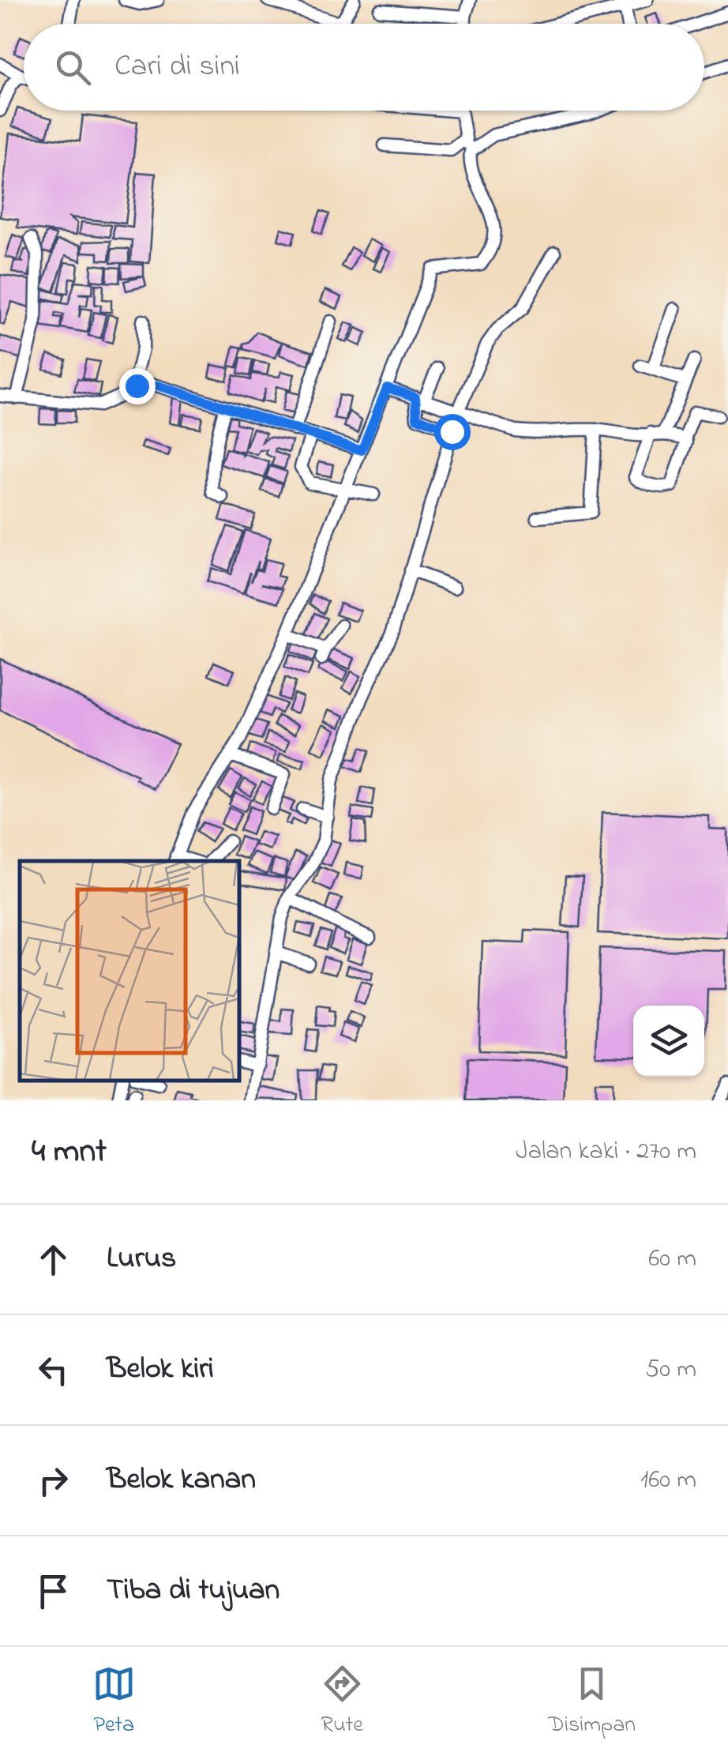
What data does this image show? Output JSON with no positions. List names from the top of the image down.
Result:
{
  "page": {
    "search": "Cari di sini",
    "heading": ["4 mnt", "Jalan kaki · 270 m"],
    "list": [
      ["Lurus", "60 m"],
      ["Belok kiri", "50 m"],
      ["Belok kanan", "160 m"],
      "Tiba di tujuan"
    ],
    "nav": ["Peta", "Rute", "Disimpan"]
  }
}
